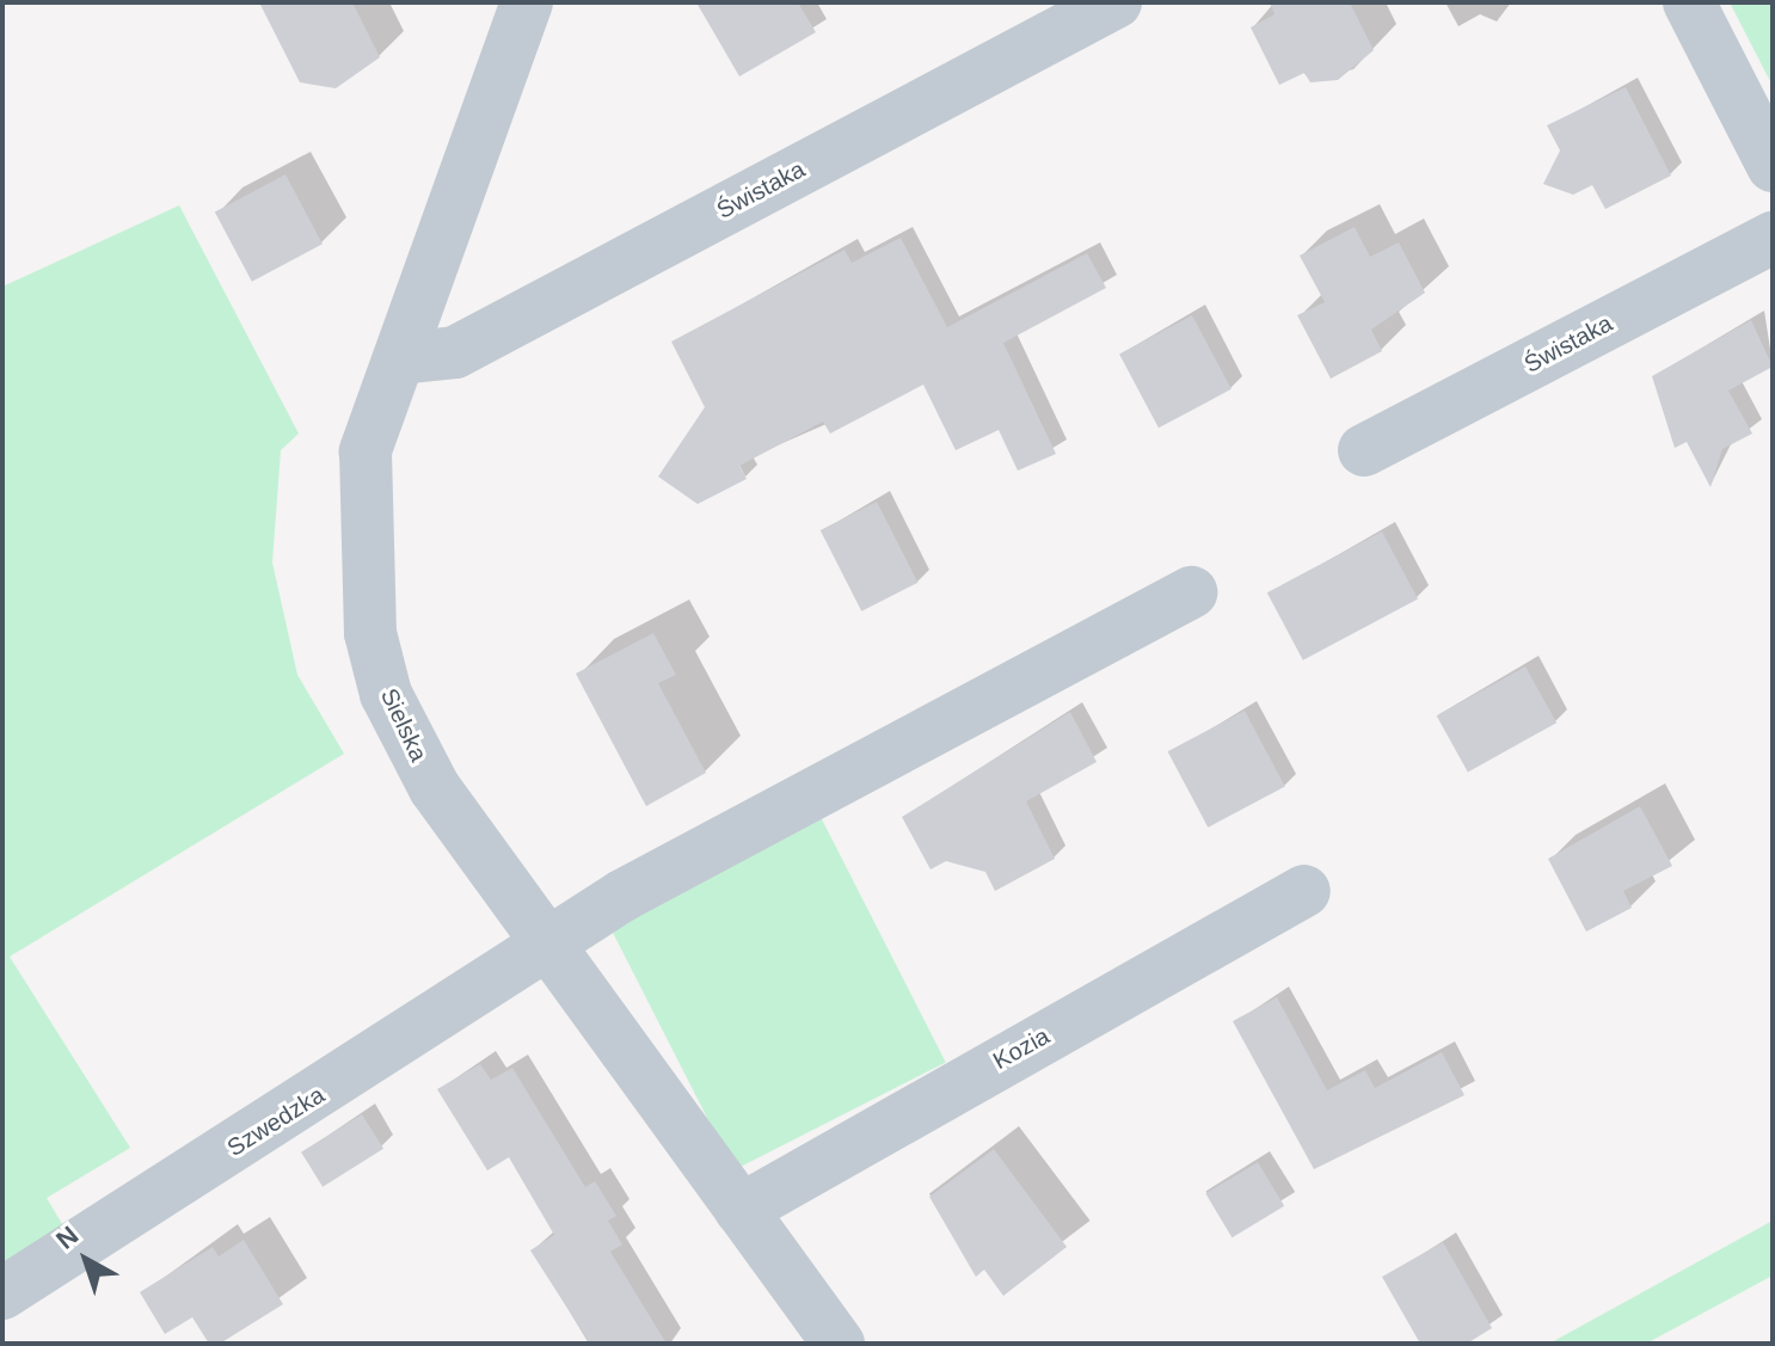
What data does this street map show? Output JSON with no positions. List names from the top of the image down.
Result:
{
  "streets": {
    "street": [
      "Świstaka",
      "Sielska",
      "Kozia",
      "Szwedzka"
    ]
  },
  "crossings": [
    ["Świstaka", "Sielska"],
    ["Sielska", "Kozia"],
    ["Sielska", "Szwedzka"]
  ],
  "north": "top left"
}
